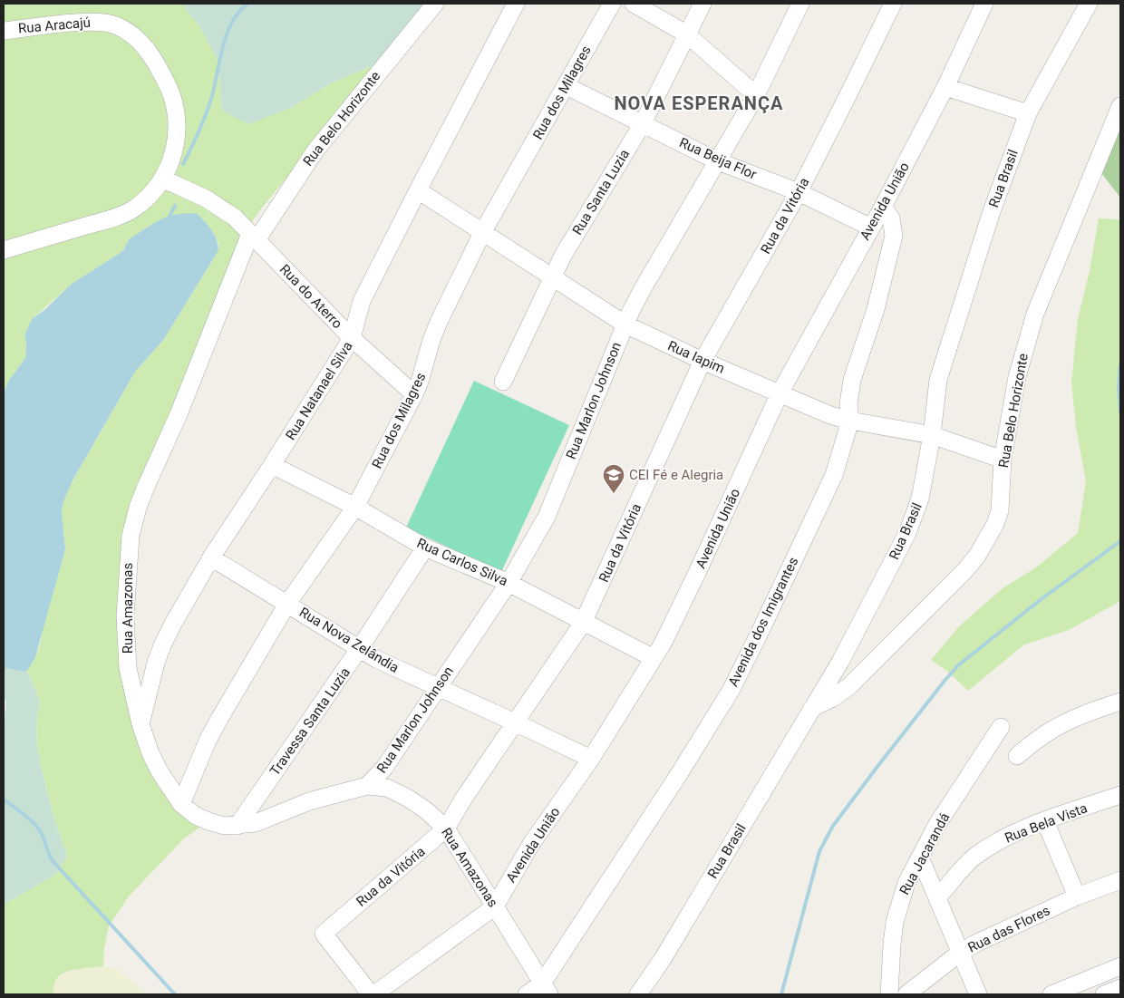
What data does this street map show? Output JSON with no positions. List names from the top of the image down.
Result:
{
  "streets": {
    "street": [
      "Rua Aracajú",
      "Rua dos Milagres",
      "Rua Belo Horizonte",
      "Rua Beija Flor",
      "Rua Brasil",
      "Rua Santa Luzia",
      "Avenida União",
      "Rua da Vitória",
      "Rua do Aterro",
      "Rua Iapim",
      "Rua Natanael Silva",
      "Rua Marlon Johnson",
      "Rua Carlos Silva",
      "Rua Amazonas",
      "Avenida dos Imigrantes",
      "Rua Nova Zelândia",
      "Travessa Santa Luzia",
      "Rua Bela Vista",
      "Rua Jacarandá",
      "Rua das Flores"
    ]
  },
  "crossings": [
    ["Rua dos Milagres", "Rua Beija Flor"],
    ["Rua dos Milagres", "Rua do Aterro"],
    ["Rua dos Milagres", "Rua Iapim"],
    ["Rua dos Milagres", "Rua Carlos Silva"],
    ["Rua dos Milagres", "Rua Amazonas"],
    ["Rua dos Milagres", "Rua Nova Zelândia"],
    ["Rua Belo Horizonte", "Rua Brasil"],
    ["Rua Belo Horizonte", "Rua do Aterro"],
    ["Rua Belo Horizonte", "Rua Iapim"],
    ["Rua Belo Horizonte", "Rua Amazonas"],
    ["Rua Beija Flor", "Rua Santa Luzia"],
    ["Rua Beija Flor", "Avenida União"],
    ["Rua Beija Flor", "Rua da Vitória"],
    ["Rua Beija Flor", "Rua Marlon Johnson"],
    ["Rua Brasil", "Rua Iapim"],
    ["Rua Santa Luzia", "Rua Iapim"],
    ["Avenida União", "Rua Iapim"],
    ["Avenida União", "Rua Carlos Silva"],
    ["Avenida União", "Rua Amazonas"],
    ["Avenida União", "Avenida dos Imigrantes"],
    ["Avenida União", "Rua Nova Zelândia"],
    ["Rua da Vitória", "Rua Iapim"],
    ["Rua da Vitória", "Rua Carlos Silva"],
    ["Rua da Vitória", "Rua Amazonas"],
    ["Rua da Vitória", "Rua Nova Zelândia"],
    ["Rua do Aterro", "Rua Natanael Silva"],
    ["Rua do Aterro", "Rua Amazonas"],
    ["Rua Iapim", "Rua Natanael Silva"],
    ["Rua Iapim", "Rua Marlon Johnson"],
    ["Rua Iapim", "Avenida dos Imigrantes"],
    ["Rua Natanael Silva", "Rua Carlos Silva"],
    ["Rua Natanael Silva", "Rua Amazonas"],
    ["Rua Natanael Silva", "Rua Nova Zelândia"],
    ["Rua Marlon Johnson", "Rua Carlos Silva"],
    ["Rua Marlon Johnson", "Rua Amazonas"],
    ["Rua Marlon Johnson", "Rua Nova Zelândia"],
    ["Rua Carlos Silva", "Travessa Santa Luzia"],
    ["Rua Amazonas", "Avenida dos Imigrantes"],
    ["Rua Amazonas", "Travessa Santa Luzia"],
    ["Rua Nova Zelândia", "Travessa Santa Luzia"]
  ],
  "districts": ["NOVA ESPERANÇA"],
  "places": {
    "school or university": ["CEI Fé e Alegria"]
  }
}
